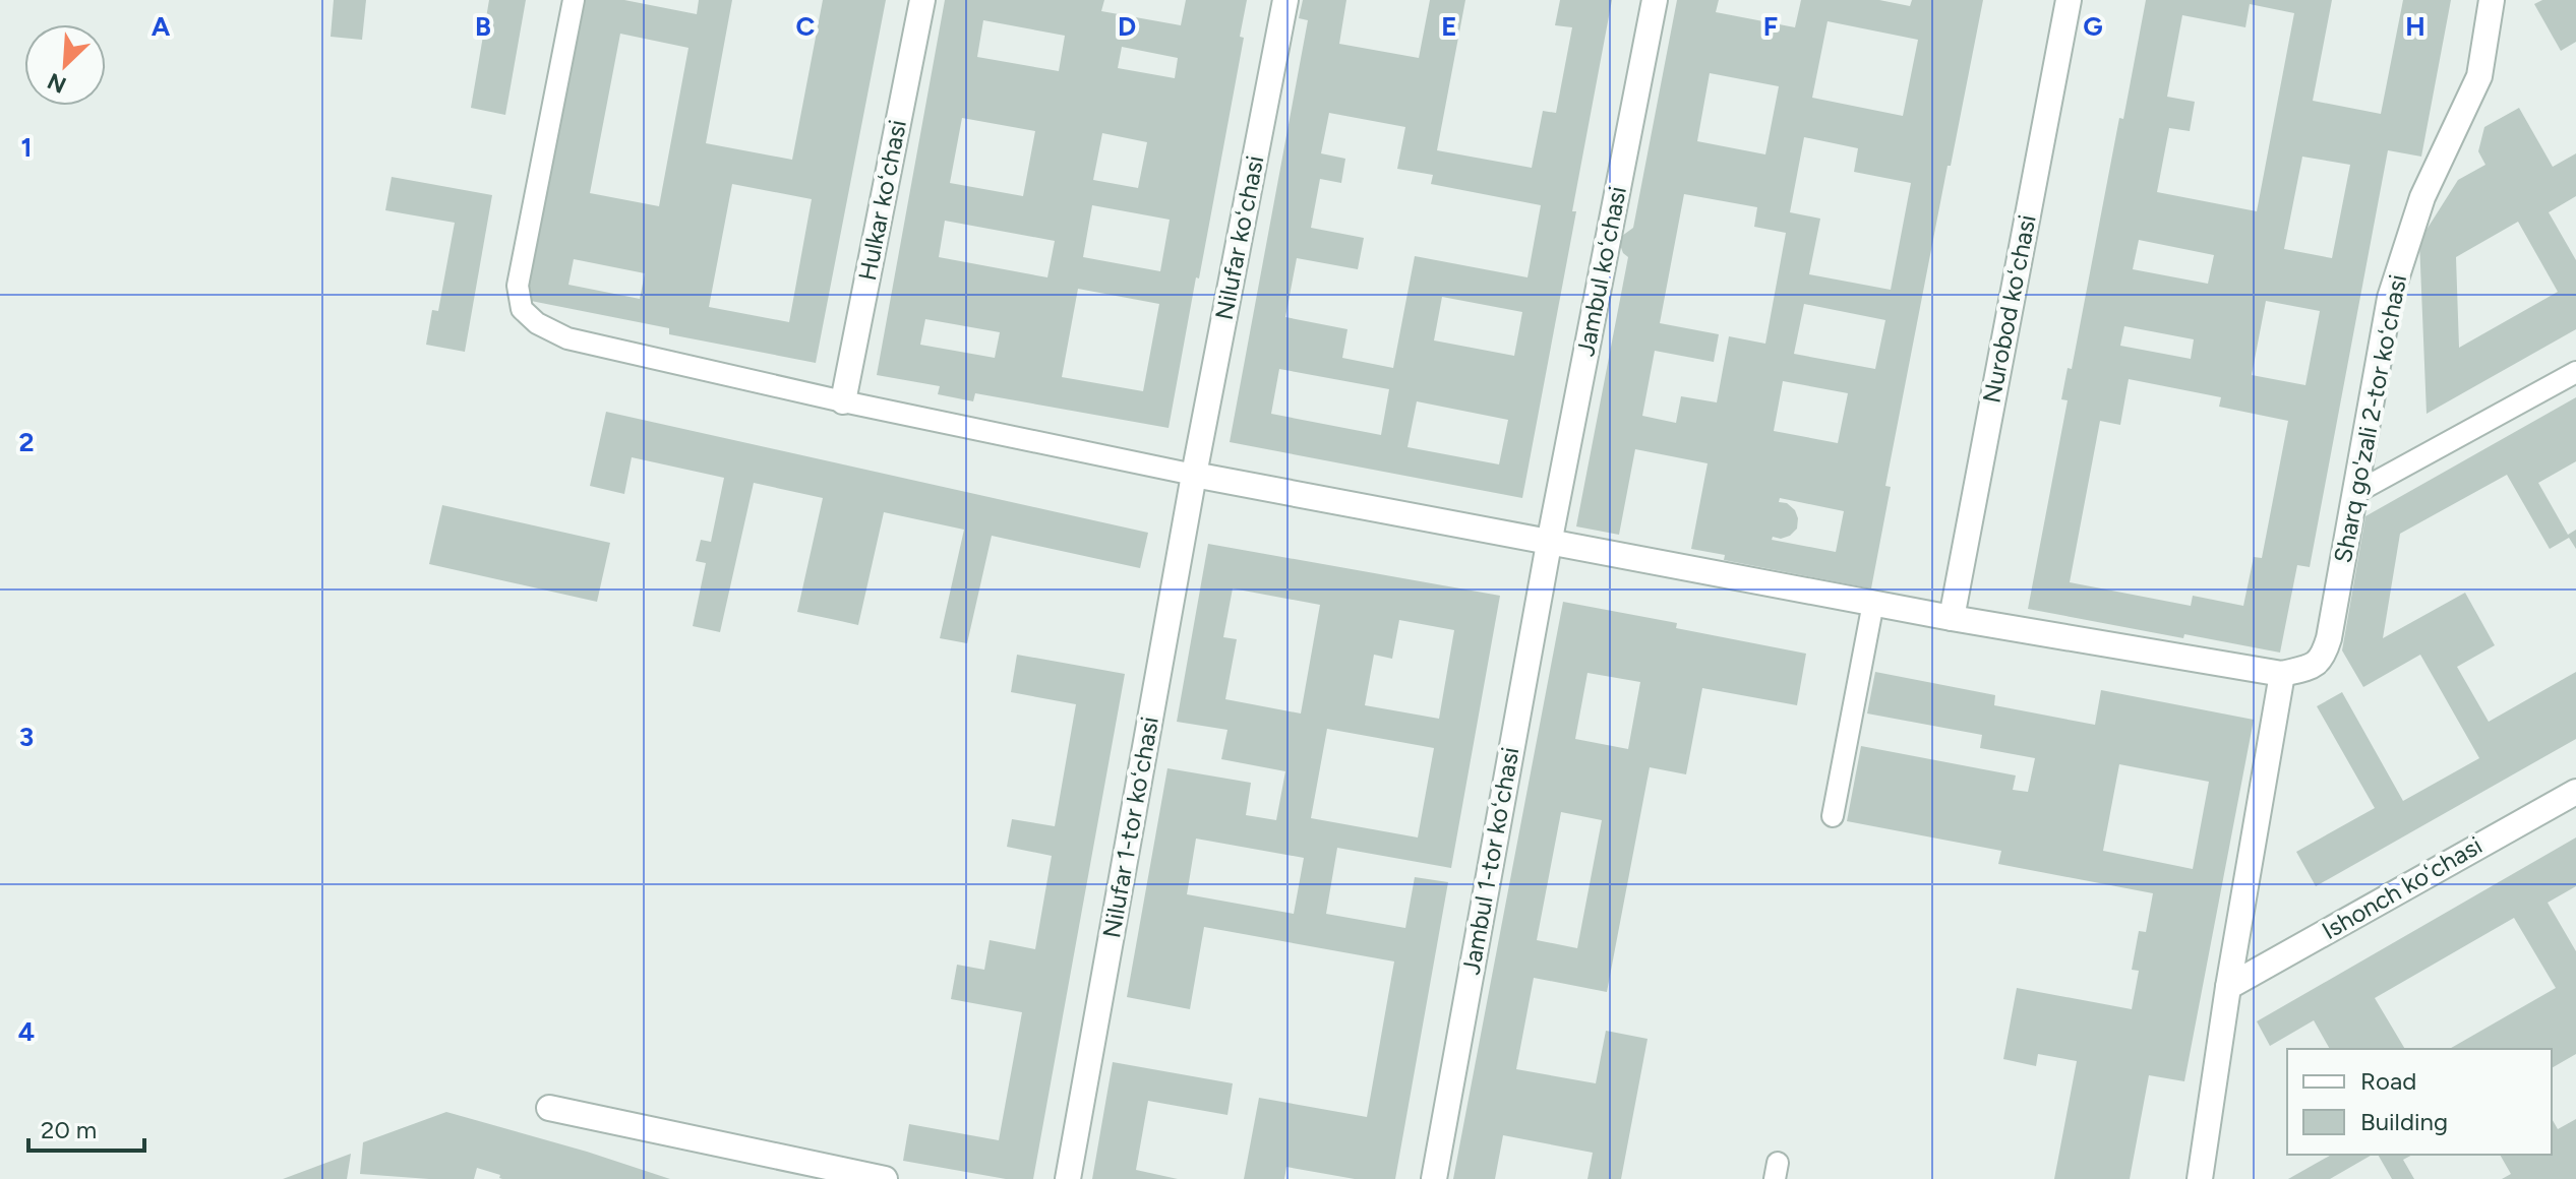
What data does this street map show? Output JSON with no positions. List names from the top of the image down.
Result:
{
  "streets": {
    "street": [
      "Hulkar koʻchasi",
      "Nilufar koʻchasi",
      "Jambul koʻchasi",
      "Nurobod koʻchasi",
      "Sharq go'zali 2-tor koʻchasi",
      "Nilufar 1-tor koʻchasi",
      "Jambul 1-tor koʻchasi",
      "Ishonch koʻchasi"
    ]
  },
  "crossings": [
    ["Nilufar koʻchasi", "Nilufar 1-tor koʻchasi"],
    ["Jambul koʻchasi", "Jambul 1-tor koʻchasi"]
  ],
  "legend": ["Road", "Building"],
  "scale_bar": "20 m",
  "north": "bottom left",
  "grid": {
    "columns": [
      "A",
      "B",
      "C",
      "D",
      "E",
      "F",
      "G",
      "H"
    ],
    "rows": [
      "1",
      "2",
      "3",
      "4"
    ]
  }
}
